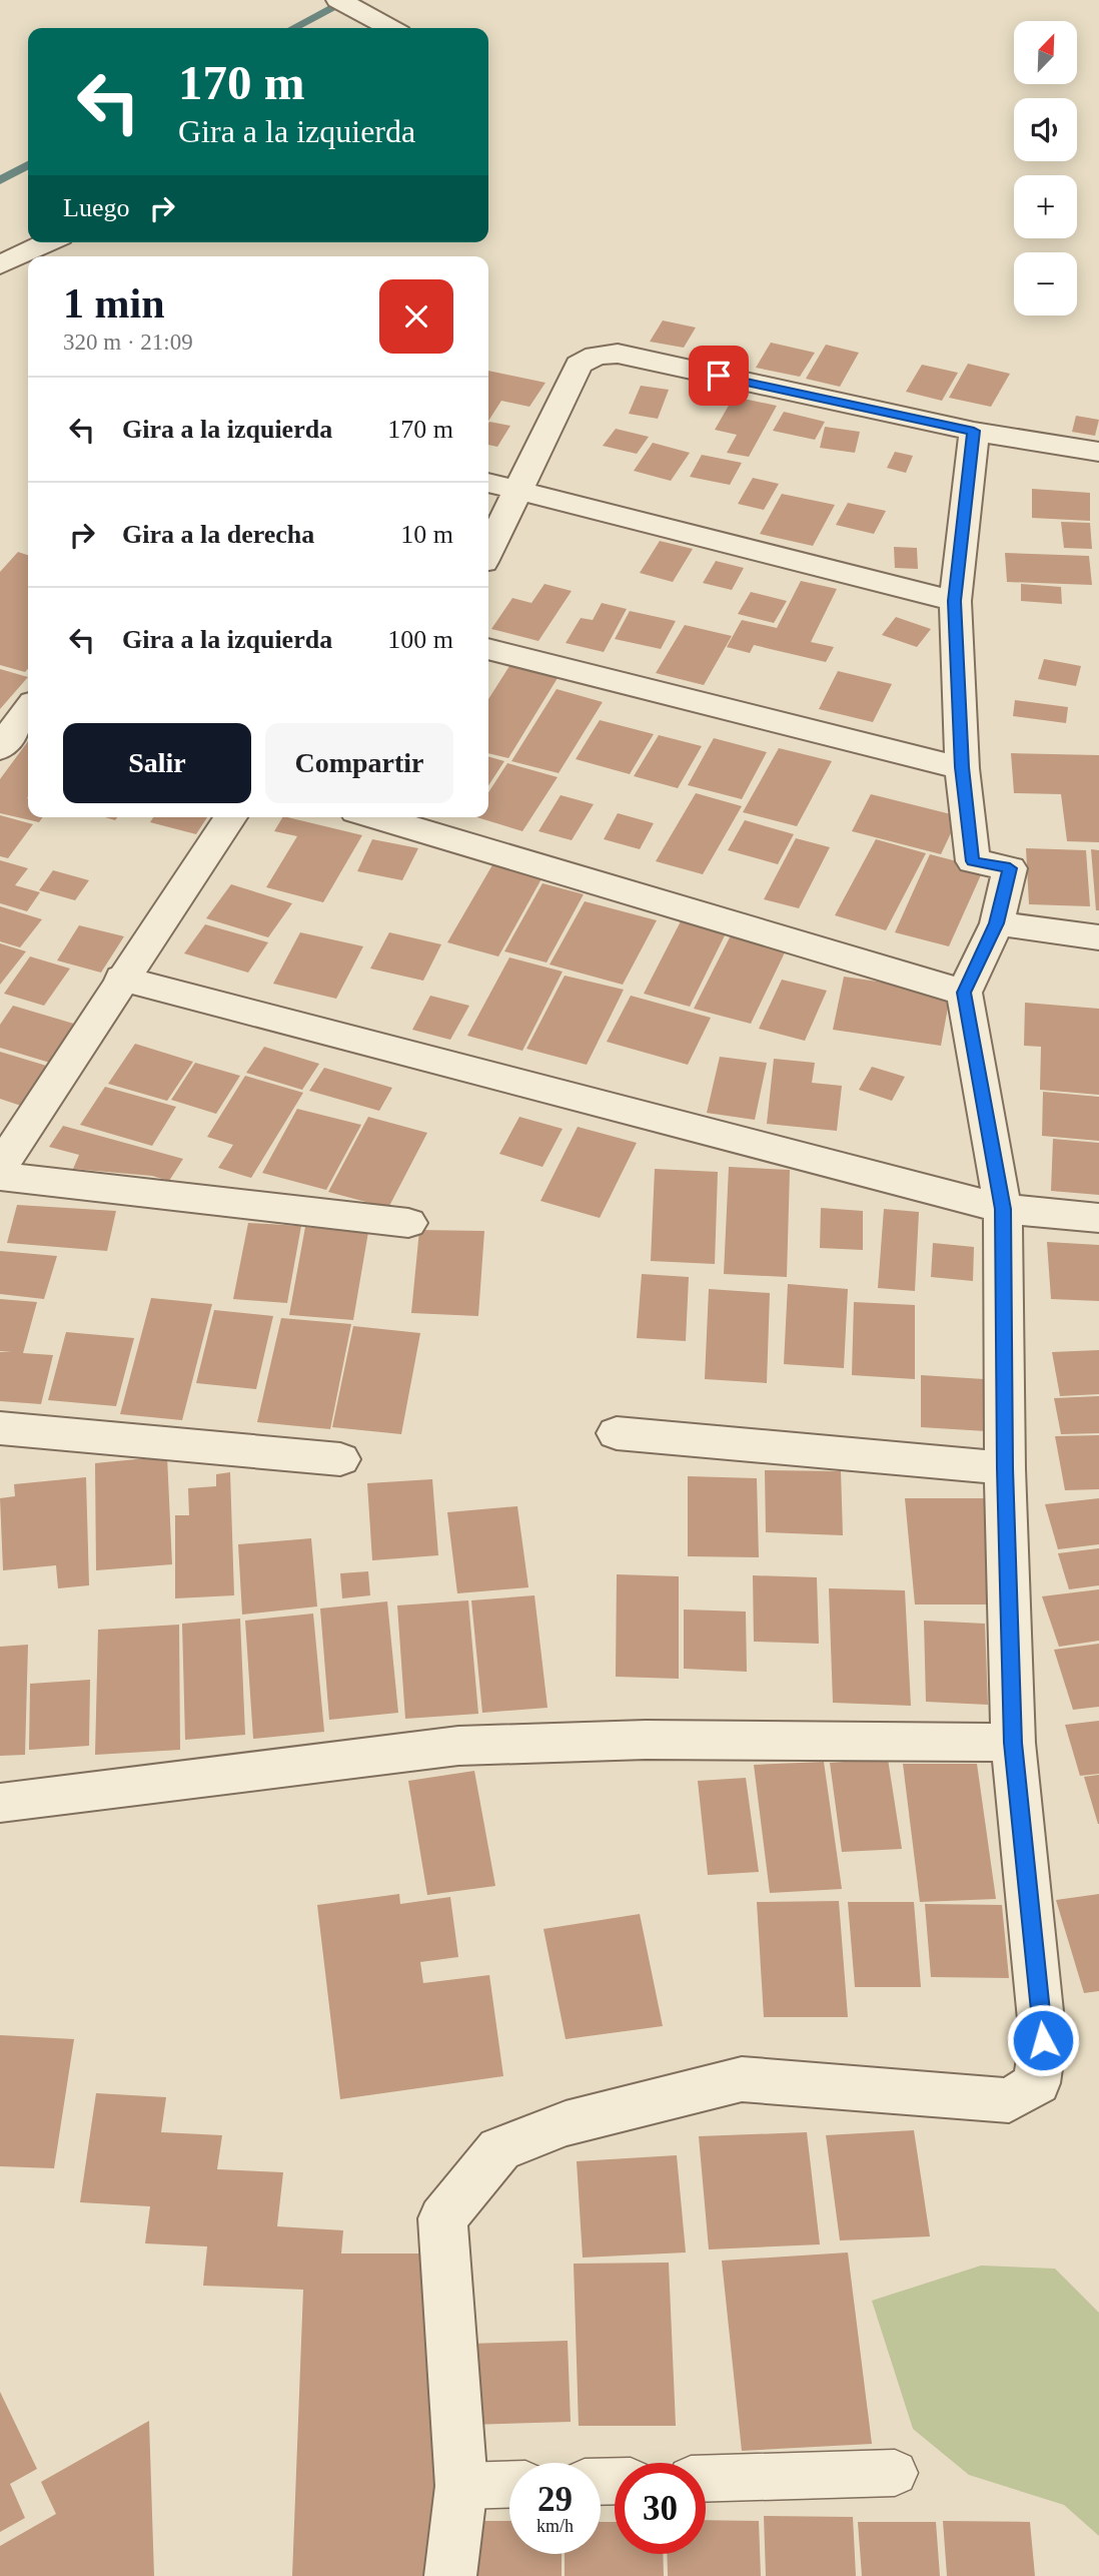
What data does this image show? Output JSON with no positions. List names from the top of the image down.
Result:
{
  "north": "top right",
  "page": {
    "map_buttons": ["+", "−"],
    "turn": ["170 m", "Gira a la izquierda"],
    "then": "Luego",
    "heading": ["1 min", "320 m · 21:09"],
    "list": [
      {
        "name": "Gira a la izquierda",
        "value": "170 m"
      },
      {
        "name": "Gira a la derecha",
        "value": "10 m"
      },
      {
        "name": "Gira a la izquierda",
        "value": "100 m"
      }
    ],
    "buttons": ["Salir", "Compartir"],
    "speed": "29 km/h",
    "limit": "30"
  }
}
